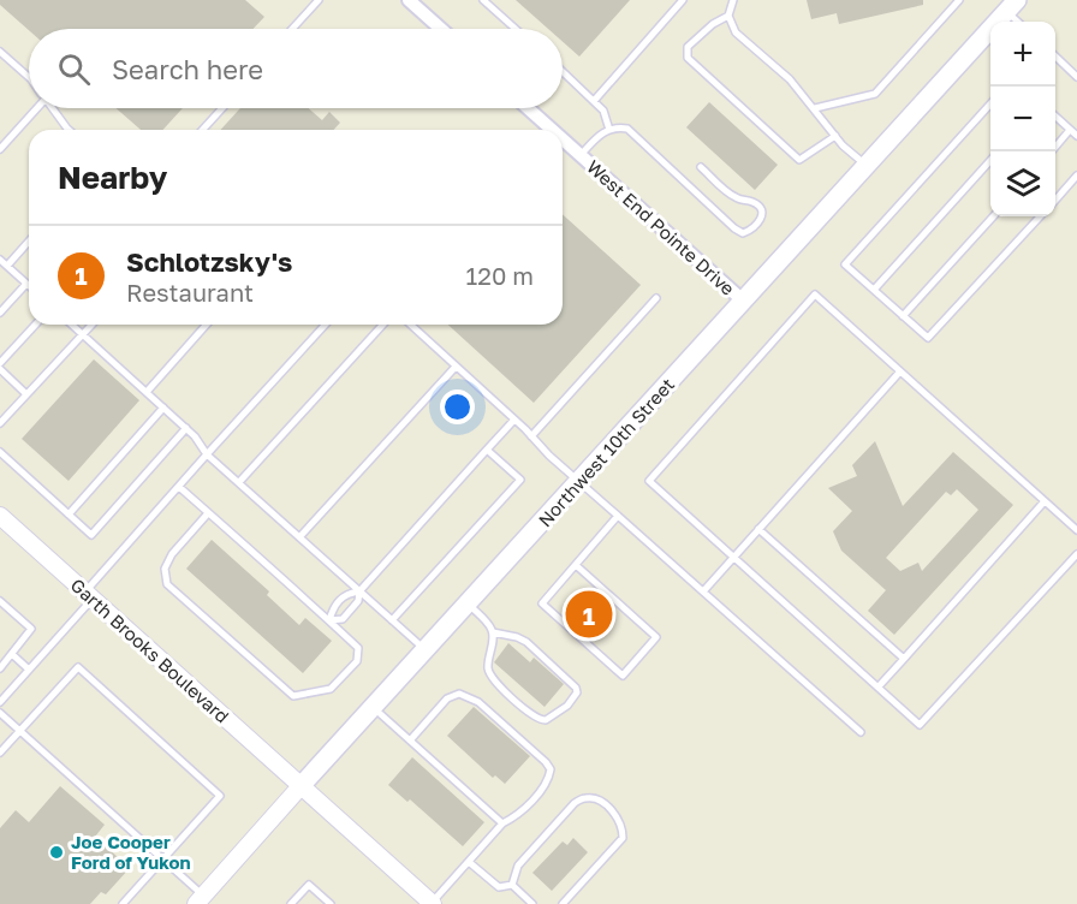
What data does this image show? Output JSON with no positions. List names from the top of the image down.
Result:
{
  "streets": {
    "main road": ["Northwest 10th Street"],
    "street": ["West End Pointe Drive", "Garth Brooks Boulevard"]
  },
  "crossings": [
    ["West End Pointe Drive", "Northwest 10th Street"],
    ["Northwest 10th Street", "Garth Brooks Boulevard"]
  ],
  "places": ["Joe Cooper Ford of Yukon"],
  "page": {
    "map_buttons": ["+", "−"],
    "search": "Search here",
    "heading": "Nearby",
    "list": [
      {
        "mark": "1",
        "name": "Schlotzsky's",
        "note": "Restaurant",
        "value": "120 m"
      }
    ],
    "pins": "1"
  }
}
